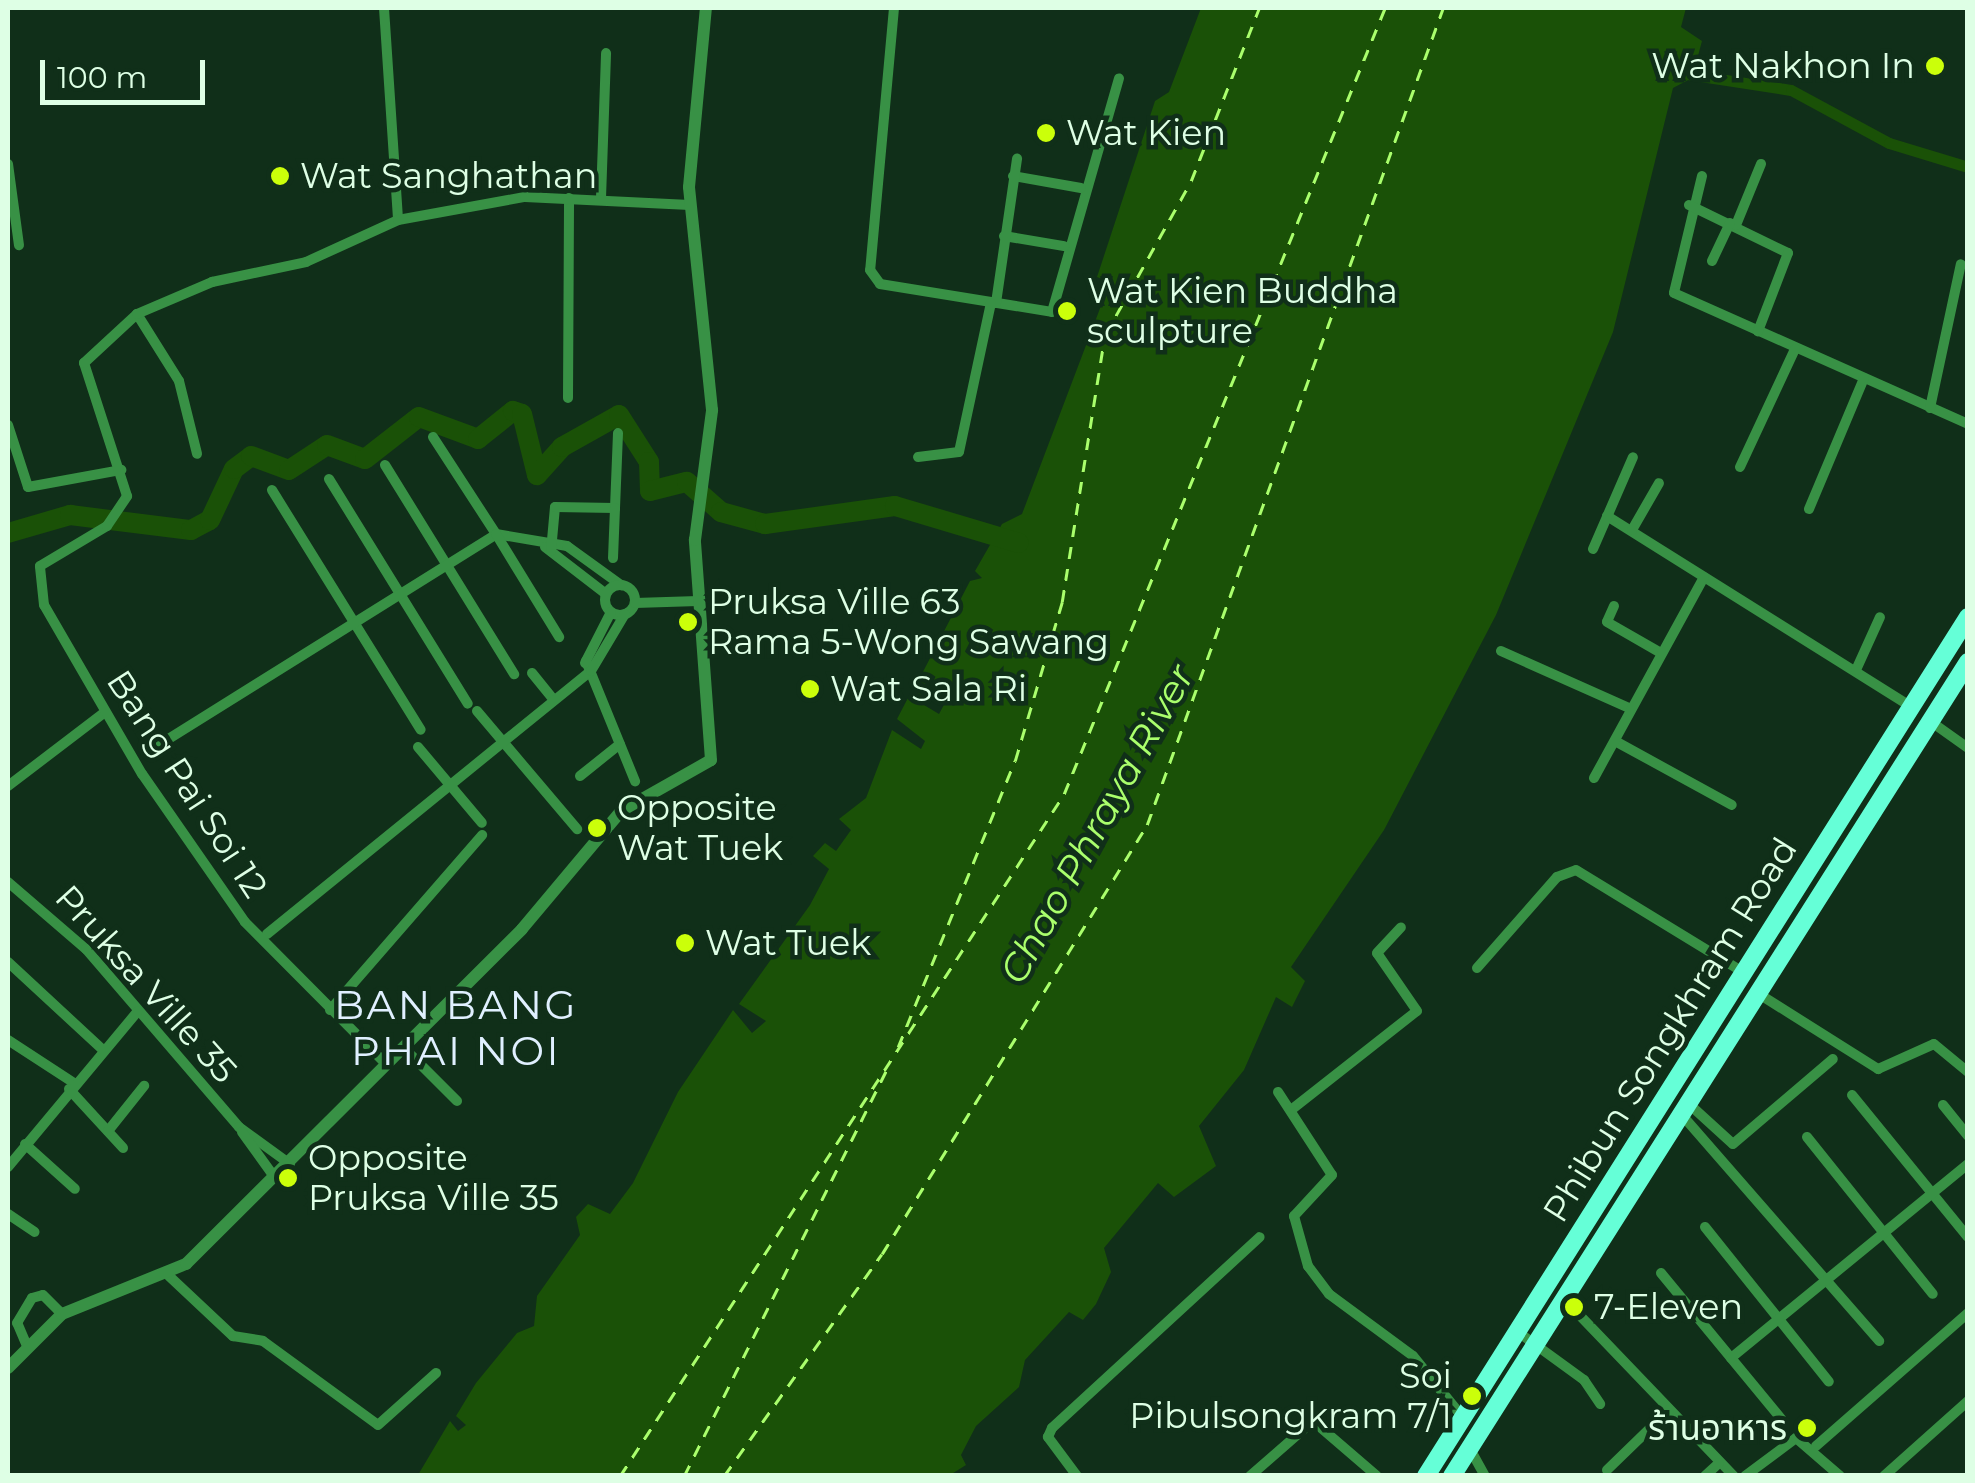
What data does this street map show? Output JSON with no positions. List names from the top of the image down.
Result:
{
  "streets": {
    "main road": ["Phibun Songkhram Road"],
    "street": ["Bang Pai Soi 12", "Pruksa Ville 35"]
  },
  "districts": ["BAN BANG PHAI NOI"],
  "water": ["Chao Phraya River"],
  "places": [
    "Wat Nakhon In",
    "Wat Kien",
    "Wat Sanghathan",
    "Wat Kien Buddha sculpture",
    "Pruksa Ville 63 Rama 5-Wong Sawang",
    "Wat Sala Ri",
    "Opposite Wat Tuek",
    "Wat Tuek",
    "Opposite Pruksa Ville 35",
    "7-Eleven",
    "Soi Pibulsongkram 7/1",
    "ร้านอาหาร"
  ],
  "scale_bar": "100 m"
}
